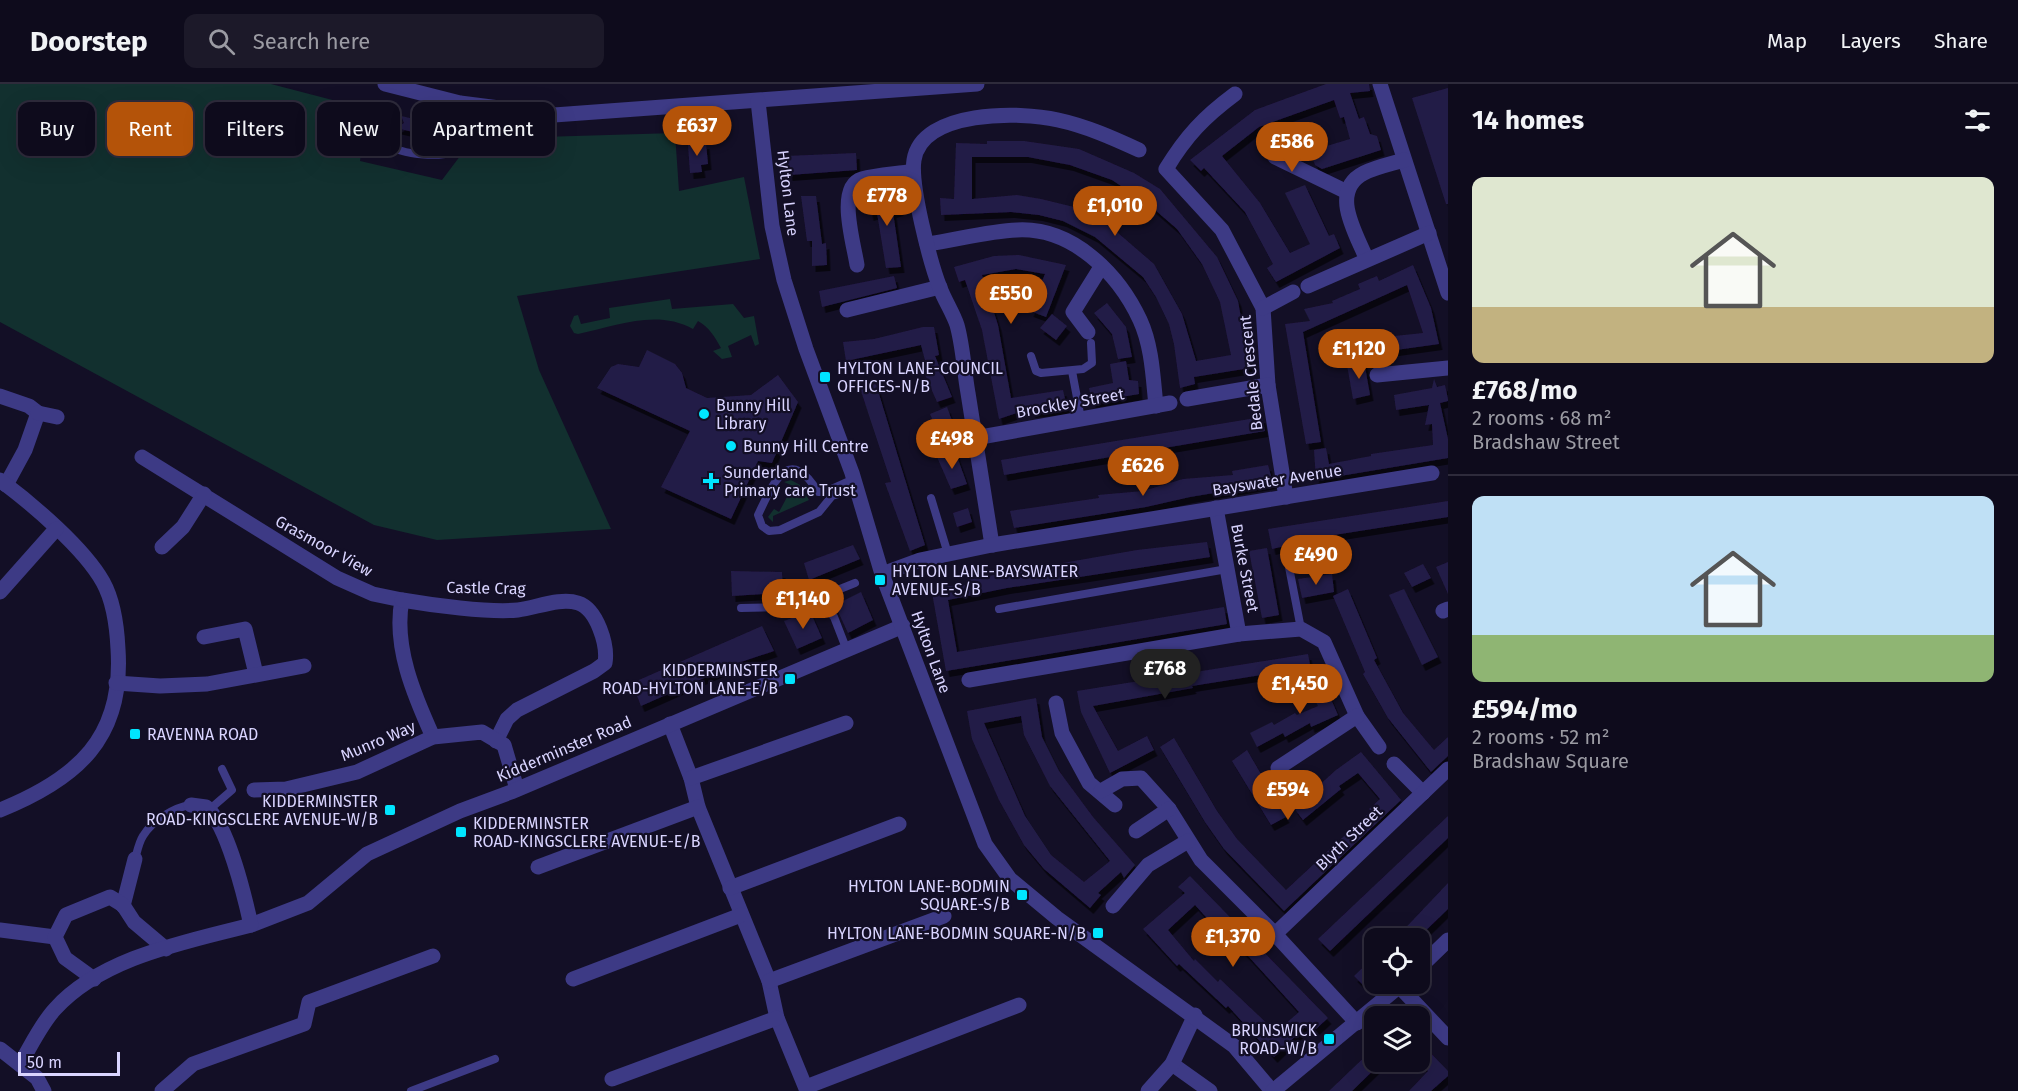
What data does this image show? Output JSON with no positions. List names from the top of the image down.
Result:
{
  "streets": {
    "street": [
      "Hylton Lane",
      "Bedale Crescent",
      "Brockley Street",
      "Bayswater Avenue",
      "Grasmoor View",
      "Burke Street",
      "Castle Crag",
      "Munro Way",
      "Kidderminster Road",
      "Blyth Street"
    ]
  },
  "crossings": [
    ["Hylton Lane", "Bayswater Avenue"],
    ["Hylton Lane", "Kidderminster Road"],
    ["Bedale Crescent", "Bayswater Avenue"],
    ["Bayswater Avenue", "Burke Street"],
    ["Grasmoor View", "Castle Crag"],
    ["Castle Crag", "Munro Way"]
  ],
  "places": {
    "transit": [
      "HYLTON LANE-COUNCIL OFFICES-N/B",
      "HYLTON LANE-BAYSWATER AVENUE-S/B",
      "KIDDERMINSTER ROAD-HYLTON LANE-E/B",
      "RAVENNA ROAD",
      "KIDDERMINSTER ROAD-KINGSCLERE AVENUE-W/B",
      "KIDDERMINSTER ROAD-KINGSCLERE AVENUE-E/B",
      "HYLTON LANE-BODMIN SQUARE-S/B",
      "HYLTON LANE-BODMIN SQUARE-N/B",
      "BRUNSWICK ROAD-W/B"
    ],
    "other": ["Bunny Hill Library", "Bunny Hill Centre"],
    "health": ["Sunderland Primary care Trust"]
  },
  "scale_bar": "50 m",
  "page": {
    "header": "Doorstep",
    "search": "Search here",
    "nav": ["Map", "Layers", "Share"],
    "heading": "14 homes",
    "chip": [
      "Buy",
      "Rent",
      "Filters",
      "New",
      "Apartment"
    ],
    "price": [
      "£637",
      "£586",
      "£778",
      "£1,010",
      "£550",
      "£1,120",
      "£498",
      "£626",
      "£490",
      "£1,140",
      "£768",
      "£1,450",
      "£594",
      "£1,370"
    ],
    "list": [
      {
        "name": "£768/mo",
        "note": "2 rooms · 68 m² · Bradshaw Street"
      },
      {
        "name": "£594/mo",
        "note": "2 rooms · 52 m² · Bradshaw Square"
      }
    ],
    "scale": "50 m"
  }
}
